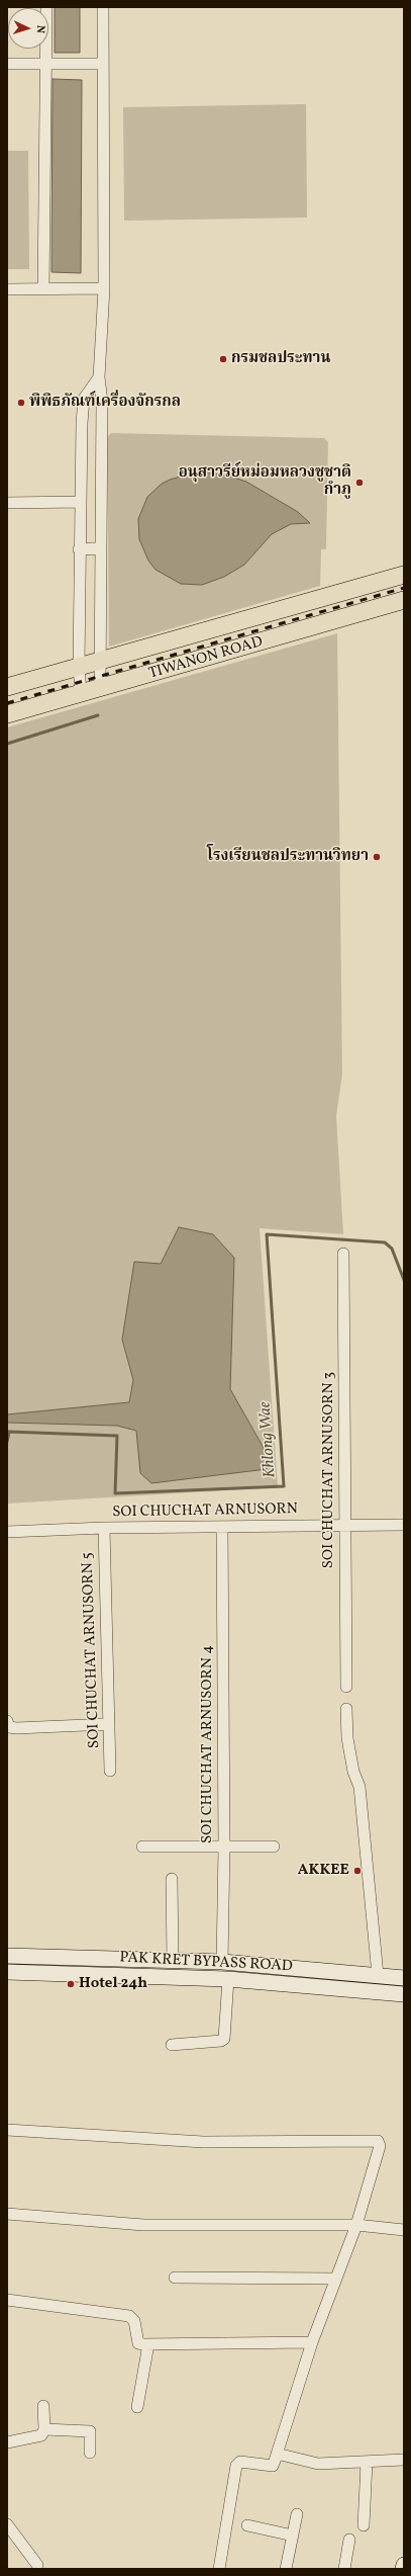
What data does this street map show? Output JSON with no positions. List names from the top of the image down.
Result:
{
  "streets": {
    "main road": ["TIWANON ROAD", "PAK KRET BYPASS ROAD"],
    "street": [
      "SOI CHUCHAT ARNUSORN 3",
      "SOI CHUCHAT ARNUSORN",
      "SOI CHUCHAT ARNUSORN 5",
      "SOI CHUCHAT ARNUSORN 4"
    ]
  },
  "crossings": [
    ["SOI CHUCHAT ARNUSORN 3", "SOI CHUCHAT ARNUSORN"],
    ["SOI CHUCHAT ARNUSORN", "SOI CHUCHAT ARNUSORN 5"],
    ["SOI CHUCHAT ARNUSORN", "SOI CHUCHAT ARNUSORN 4"],
    ["SOI CHUCHAT ARNUSORN 4", "PAK KRET BYPASS ROAD"]
  ],
  "water": ["Khlong Wae"],
  "places": [
    "กรมชลประทาน",
    "พิพิธภัณฑ์เครื่องจักรกล",
    "อนุสาวรีย์หม่อมหลวงชูชาติ กำภู",
    "โรงเรียนชลประทานวิทยา",
    "AKKEE",
    "Hotel 24h"
  ],
  "north": "right"
}
